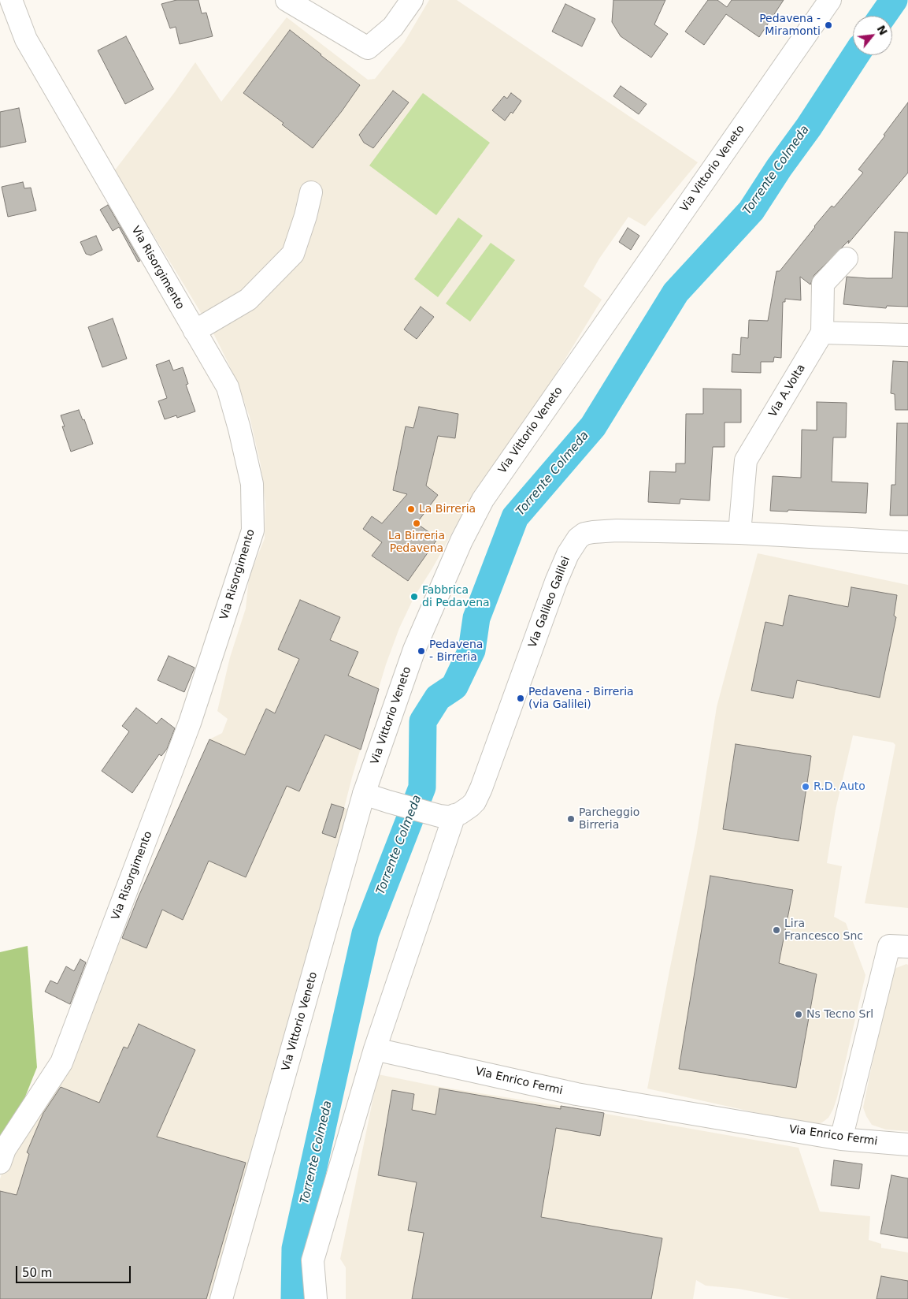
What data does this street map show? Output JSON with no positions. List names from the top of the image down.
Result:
{
  "streets": {
    "street": [
      "Via Vittorio Veneto",
      "Via Risorgimento",
      "Via A.Volta",
      "Via Galileo Galilei",
      "Via Enrico Fermi"
    ]
  },
  "crossings": [
    ["Via A.Volta", "Via Galileo Galilei"]
  ],
  "water": ["Torrente Colmeda"],
  "places": [
    "Pedavena - Miramonti",
    "La Birreria",
    "La Birreria Pedavena",
    "Fabbrica di Pedavena",
    "Pedavena - Birreria",
    "Pedavena - Birreria (via Galilei)",
    "R.D. Auto",
    "Parcheggio Birreria",
    "Lira Francesco Snc",
    "Ns Tecno Srl"
  ],
  "scale_bar": "50 m",
  "north": "top right"
}
